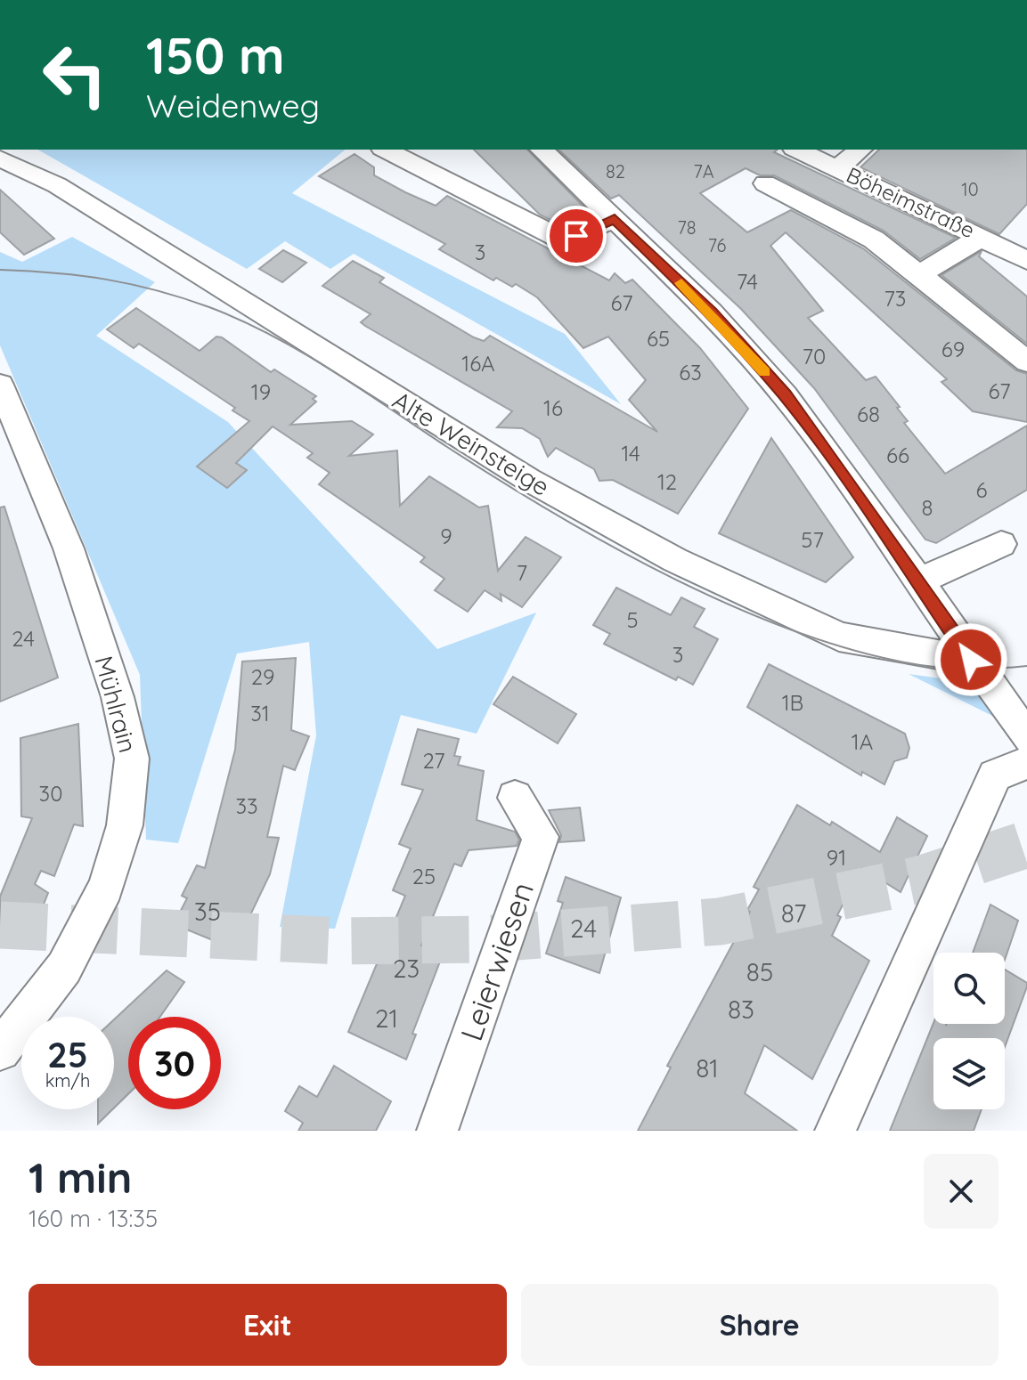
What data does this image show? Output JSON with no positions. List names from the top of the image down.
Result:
{
  "streets": {
    "street": [
      "Böheimstraße",
      "Alte Weinsteige",
      "Mühlrain",
      "Leierwiesen"
    ]
  },
  "house_numbers": [
    "82",
    "7A",
    "10",
    "78",
    "76",
    "3",
    "74",
    "73",
    "67",
    "65",
    "69",
    "70",
    "16A",
    "63",
    "67",
    "19",
    "16",
    "68",
    "14",
    "66",
    "12",
    "6",
    "8",
    "9",
    "57",
    "7",
    "5",
    "24",
    "3",
    "29",
    "1B",
    "31",
    "1A",
    "27",
    "30",
    "33",
    "91",
    "25",
    "35",
    "87",
    "24",
    "23",
    "85",
    "83",
    "21",
    "81"
  ],
  "page": {
    "turn": ["150 m", "Weidenweg"],
    "speed": "25 km/h",
    "limit": "30",
    "heading": ["1 min", "160 m · 13:35"],
    "buttons": ["Exit", "Share"]
  }
}
